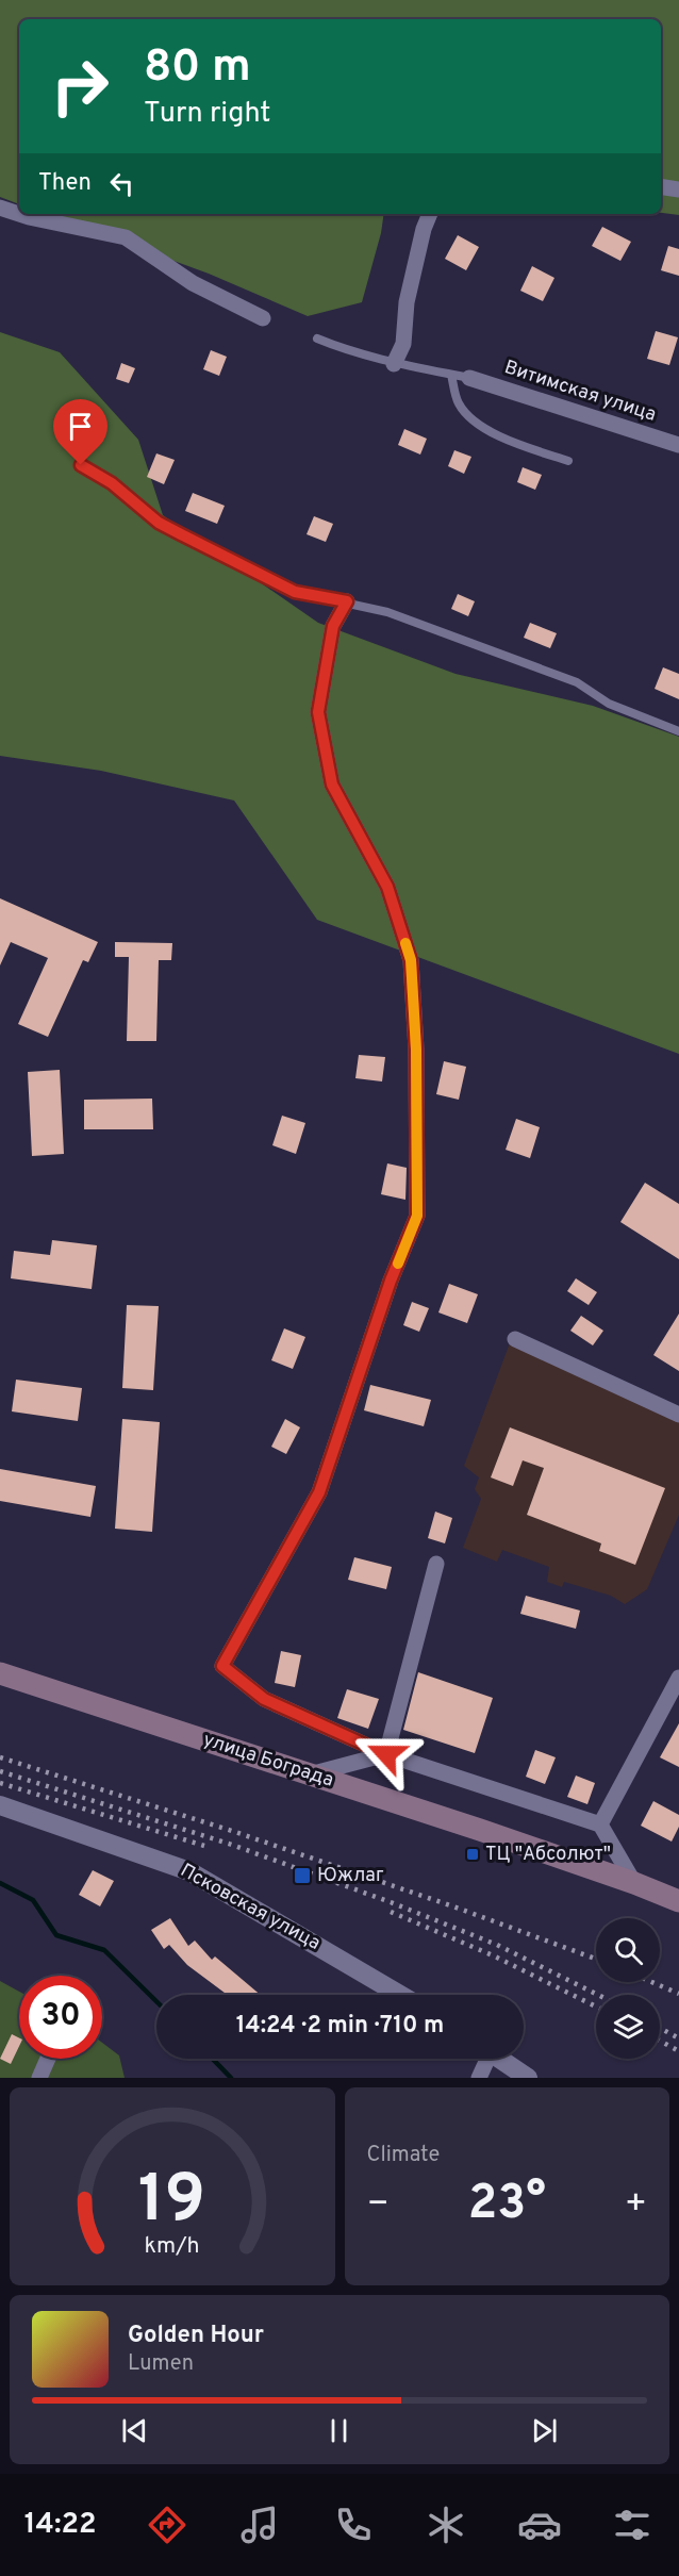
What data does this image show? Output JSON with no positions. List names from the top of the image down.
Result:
{
  "streets": {
    "main road": ["улица Бограда"],
    "street": ["Витимская улица", "Псковская улица"]
  },
  "places": {
    "transit": ["ТЦ \"Абсолют\"", "Южлаг"]
  },
  "page": {
    "turn": ["80 m", "Turn right"],
    "then": "Then",
    "limit": "30",
    "trip": "14:24 · 2 min · 710 m",
    "tile": "Climate",
    "heat": ["−", "23°", "+"],
    "song": ["Golden Hour", "Lumen"],
    "tabs": "14:22",
    "gauge": ["19", "km/h"]
  }
}
